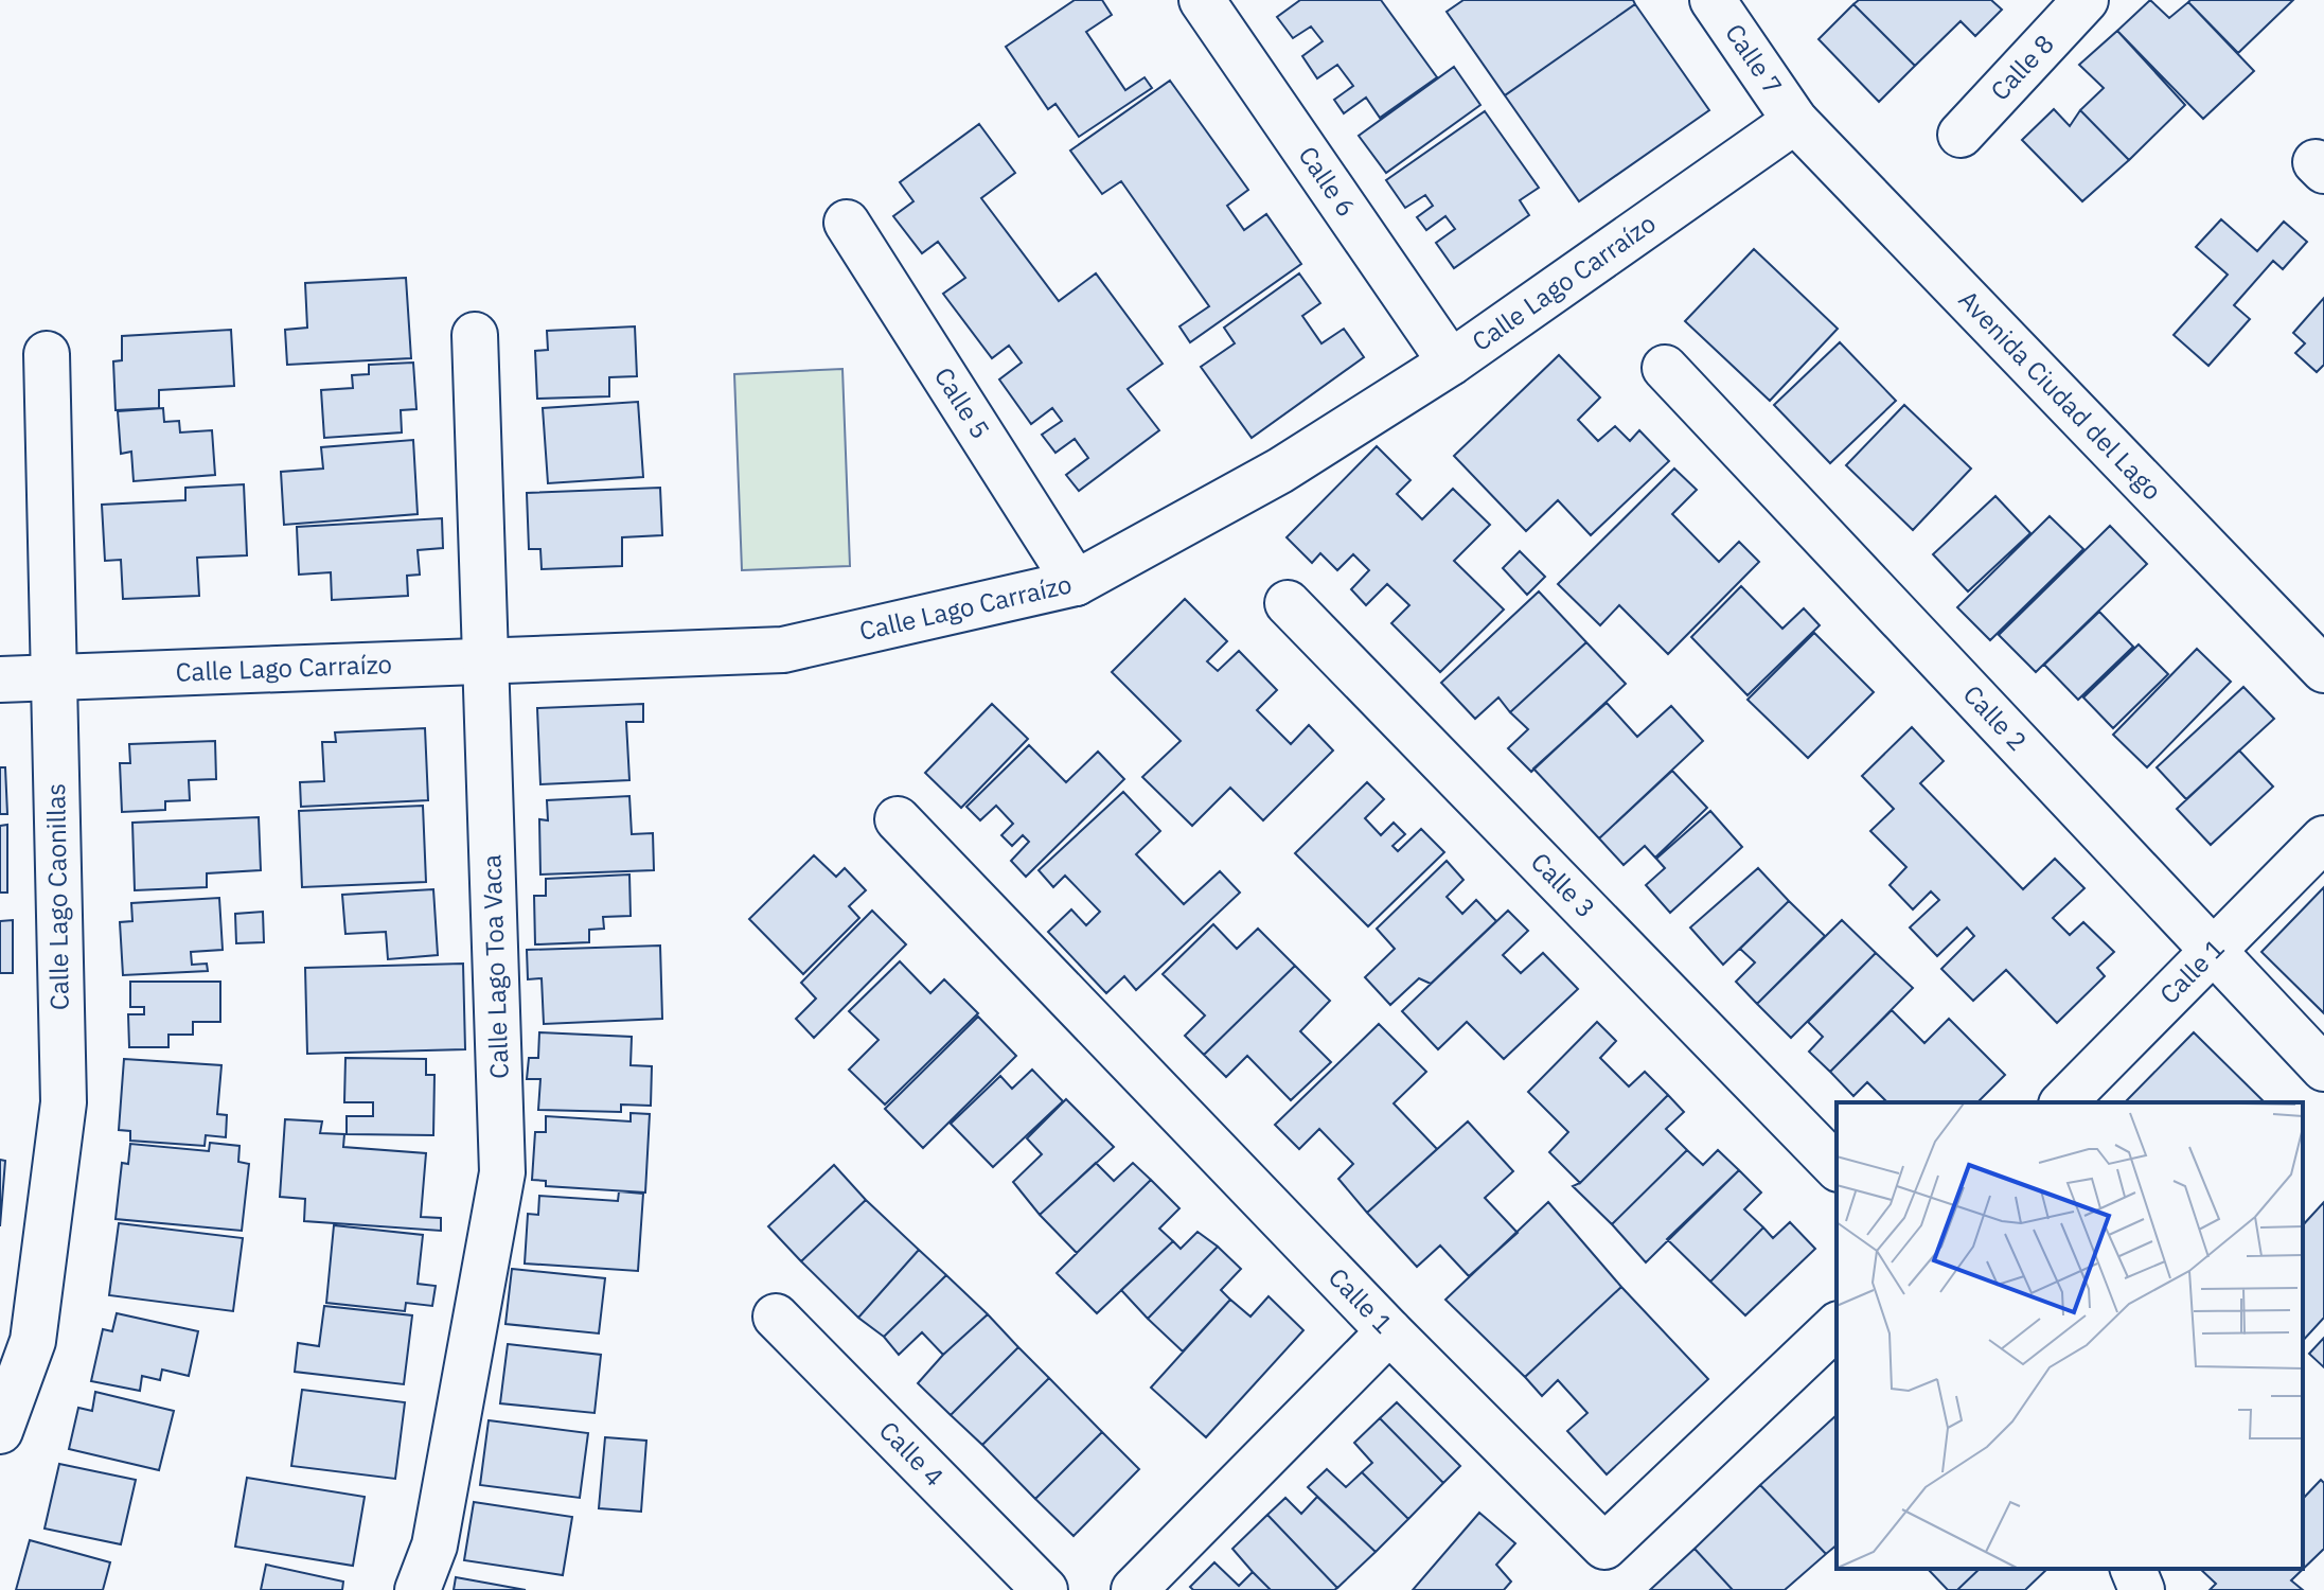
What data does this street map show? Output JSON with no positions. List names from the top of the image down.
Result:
{
  "streets": {
    "street": [
      "Calle 7",
      "Calle 8",
      "Calle 6",
      "Calle Lago Carraízo",
      "Avenida Ciudad del Lago",
      "Calle 5",
      "Calle 2",
      "Calle 3",
      "Calle Lago Caonillas",
      "Calle Lago Toa Vaca",
      "Calle 1",
      "Calle 4"
    ]
  },
  "crossings": [
    ["Calle 7", "Calle Lago Carraízo"],
    ["Calle 7", "Avenida Ciudad del Lago"],
    ["Calle 6", "Calle Lago Carraízo"],
    ["Calle Lago Carraízo", "Avenida Ciudad del Lago"],
    ["Calle Lago Carraízo", "Calle 5"],
    ["Calle Lago Carraízo", "Calle Lago Caonillas"],
    ["Calle Lago Carraízo", "Calle Lago Toa Vaca"],
    ["Calle 2", "Calle 1"]
  ]
}
